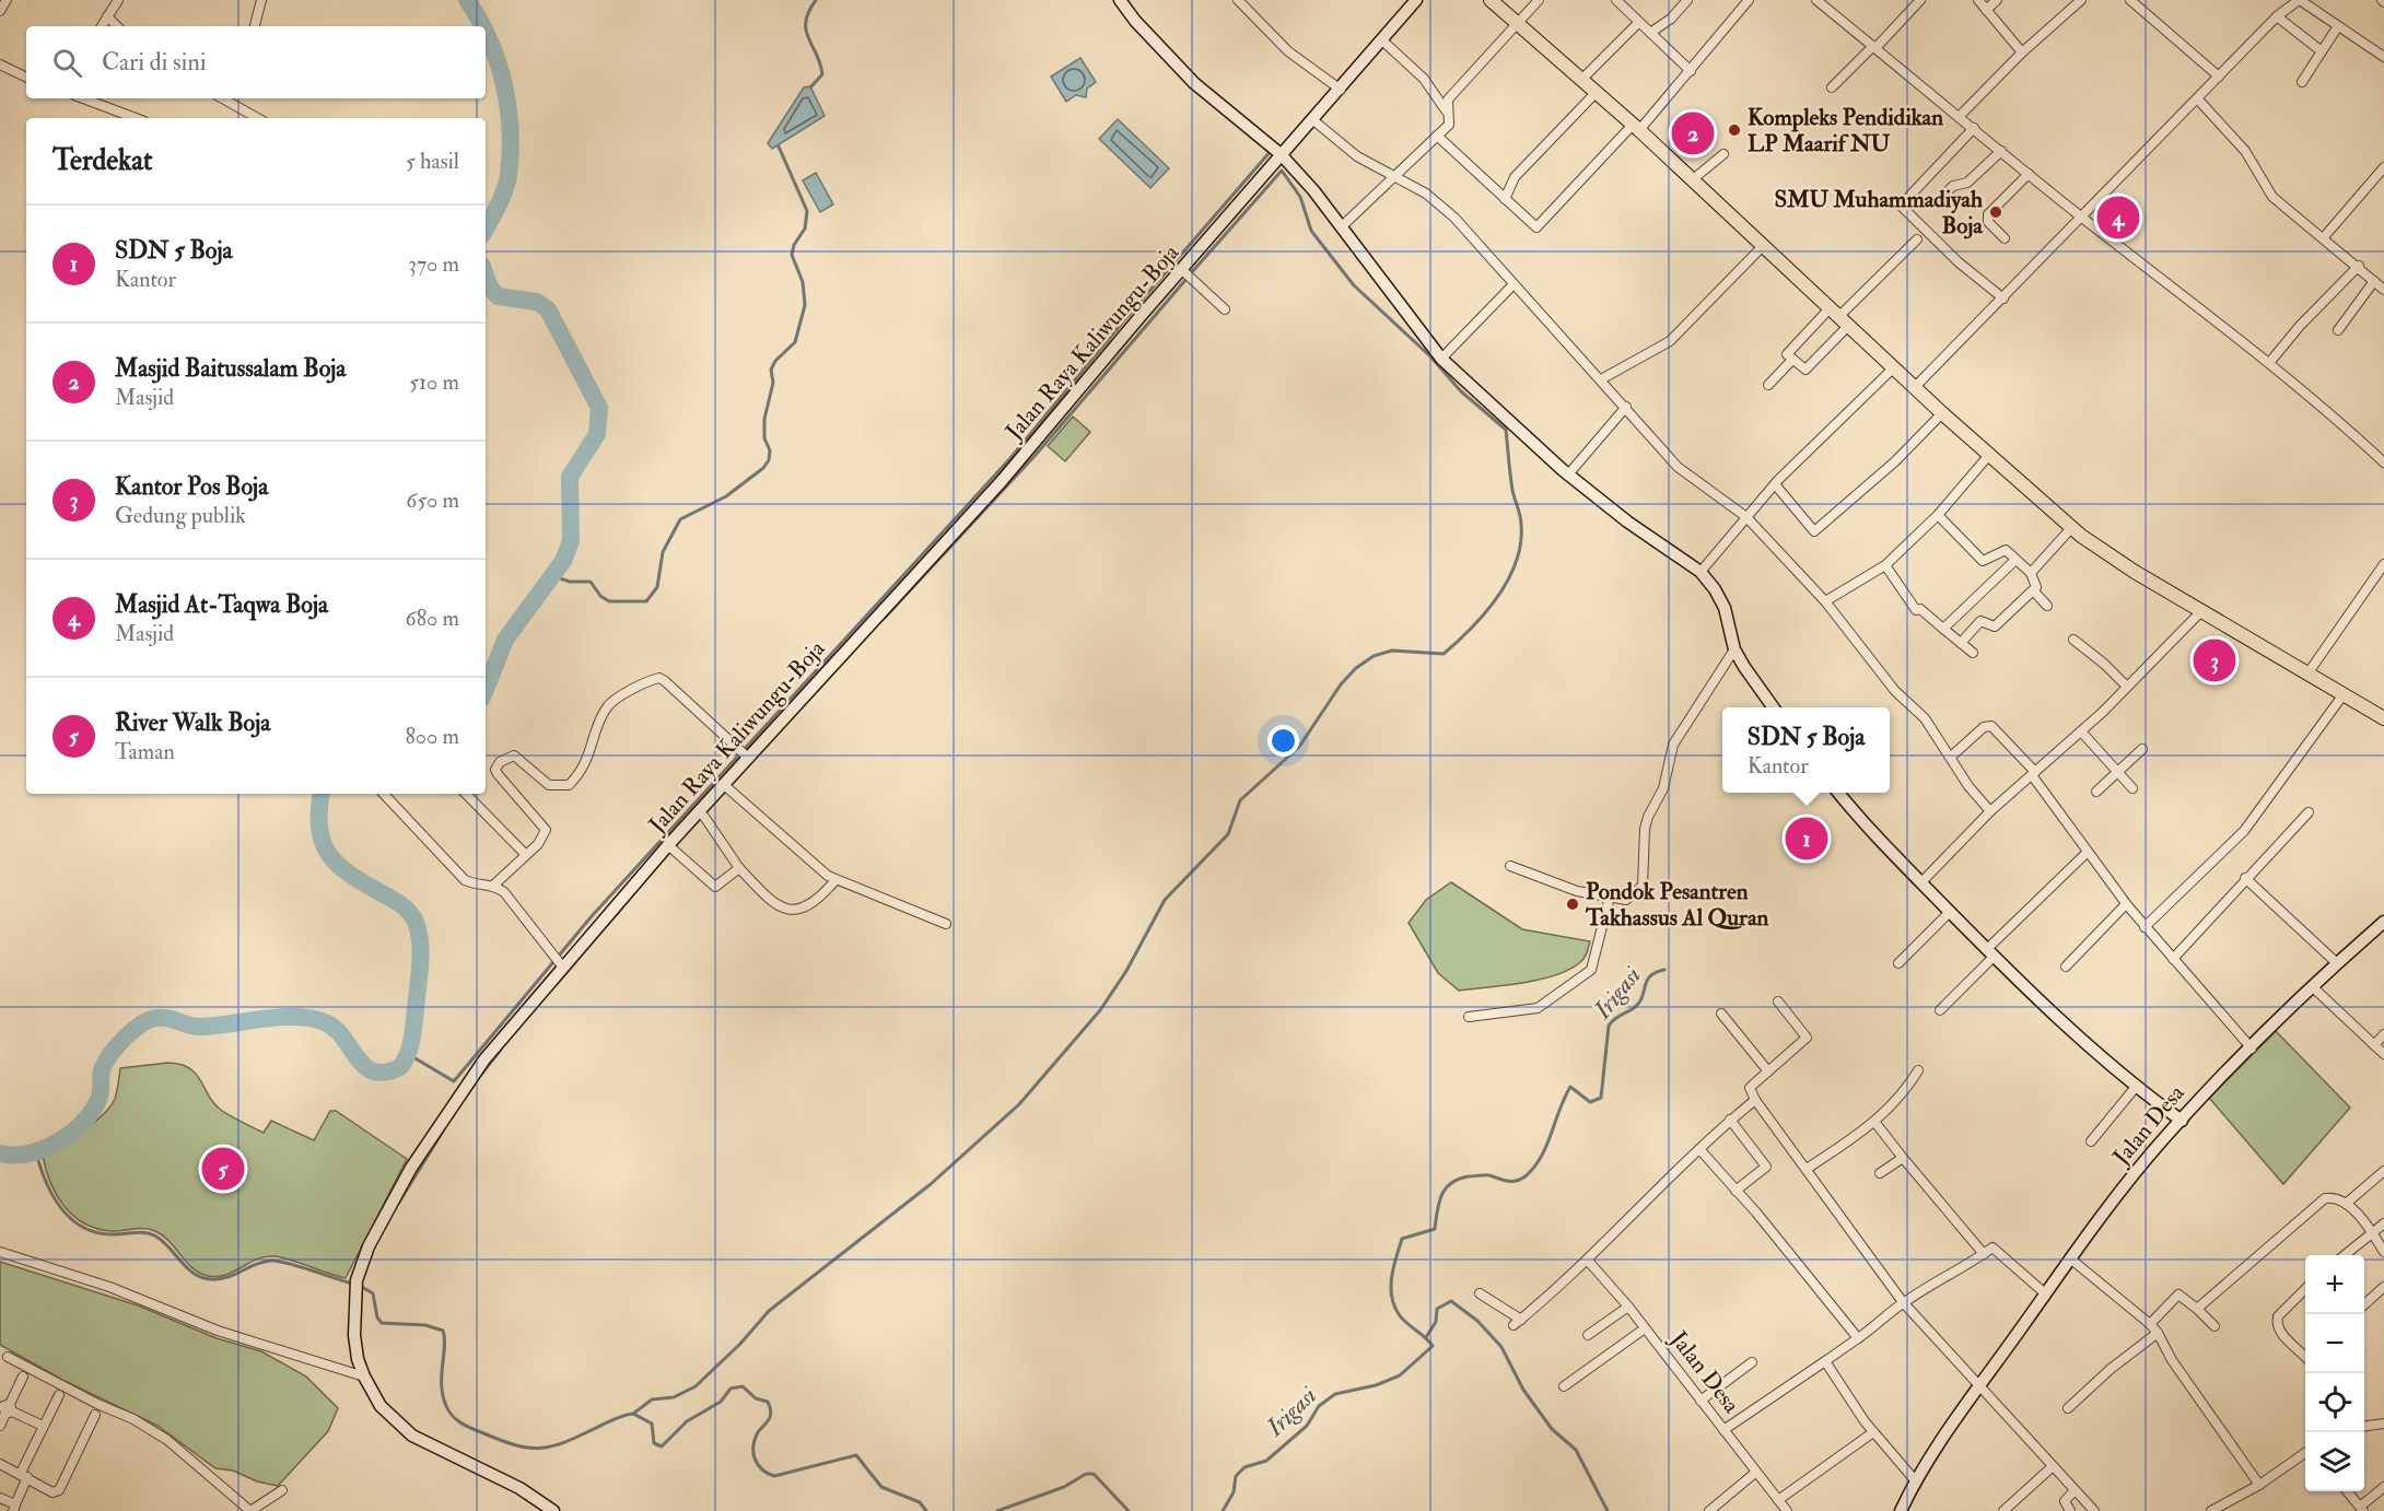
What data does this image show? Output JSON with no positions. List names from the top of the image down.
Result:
{
  "streets": {
    "street": ["Jalan Raya Kaliwungu-Boja", "Jalan Desa"]
  },
  "water": ["Irigasi"],
  "places": ["Kompleks Pendidikan LP Maarif NU", "SMU Muhammadiyah Boja", "Pondok Pesantren Takhassus Al Quran"],
  "page": {
    "search": "Cari di sini",
    "pins": [
      "2",
      "4",
      "3",
      "1",
      "5"
    ],
    "heading": ["Terdekat", "5 hasil"],
    "list": [
      {
        "mark": "1",
        "name": "SDN 5 Boja",
        "note": "Kantor",
        "value": "370 m"
      },
      {
        "mark": "2",
        "name": "Masjid Baitussalam Boja",
        "note": "Masjid",
        "value": "510 m"
      },
      {
        "mark": "3",
        "name": "Kantor Pos Boja",
        "note": "Gedung publik",
        "value": "650 m"
      },
      {
        "mark": "4",
        "name": "Masjid At-Taqwa Boja",
        "note": "Masjid",
        "value": "680 m"
      },
      {
        "mark": "5",
        "name": "River Walk Boja",
        "note": "Taman",
        "value": "800 m"
      }
    ],
    "popup": ["SDN 5 Boja", "Kantor"],
    "map_buttons": ["+", "−"]
  }
}
